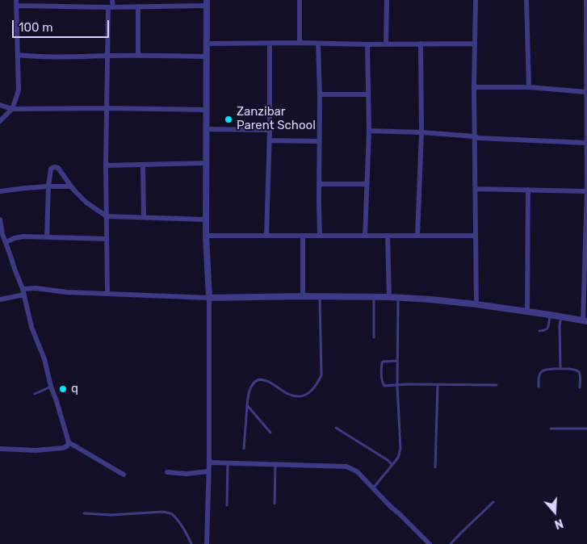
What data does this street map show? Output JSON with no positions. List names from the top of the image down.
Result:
{
  "places": ["Zanzibar Parent School", "q"],
  "scale_bar": "100 m",
  "north": "bottom"
}
